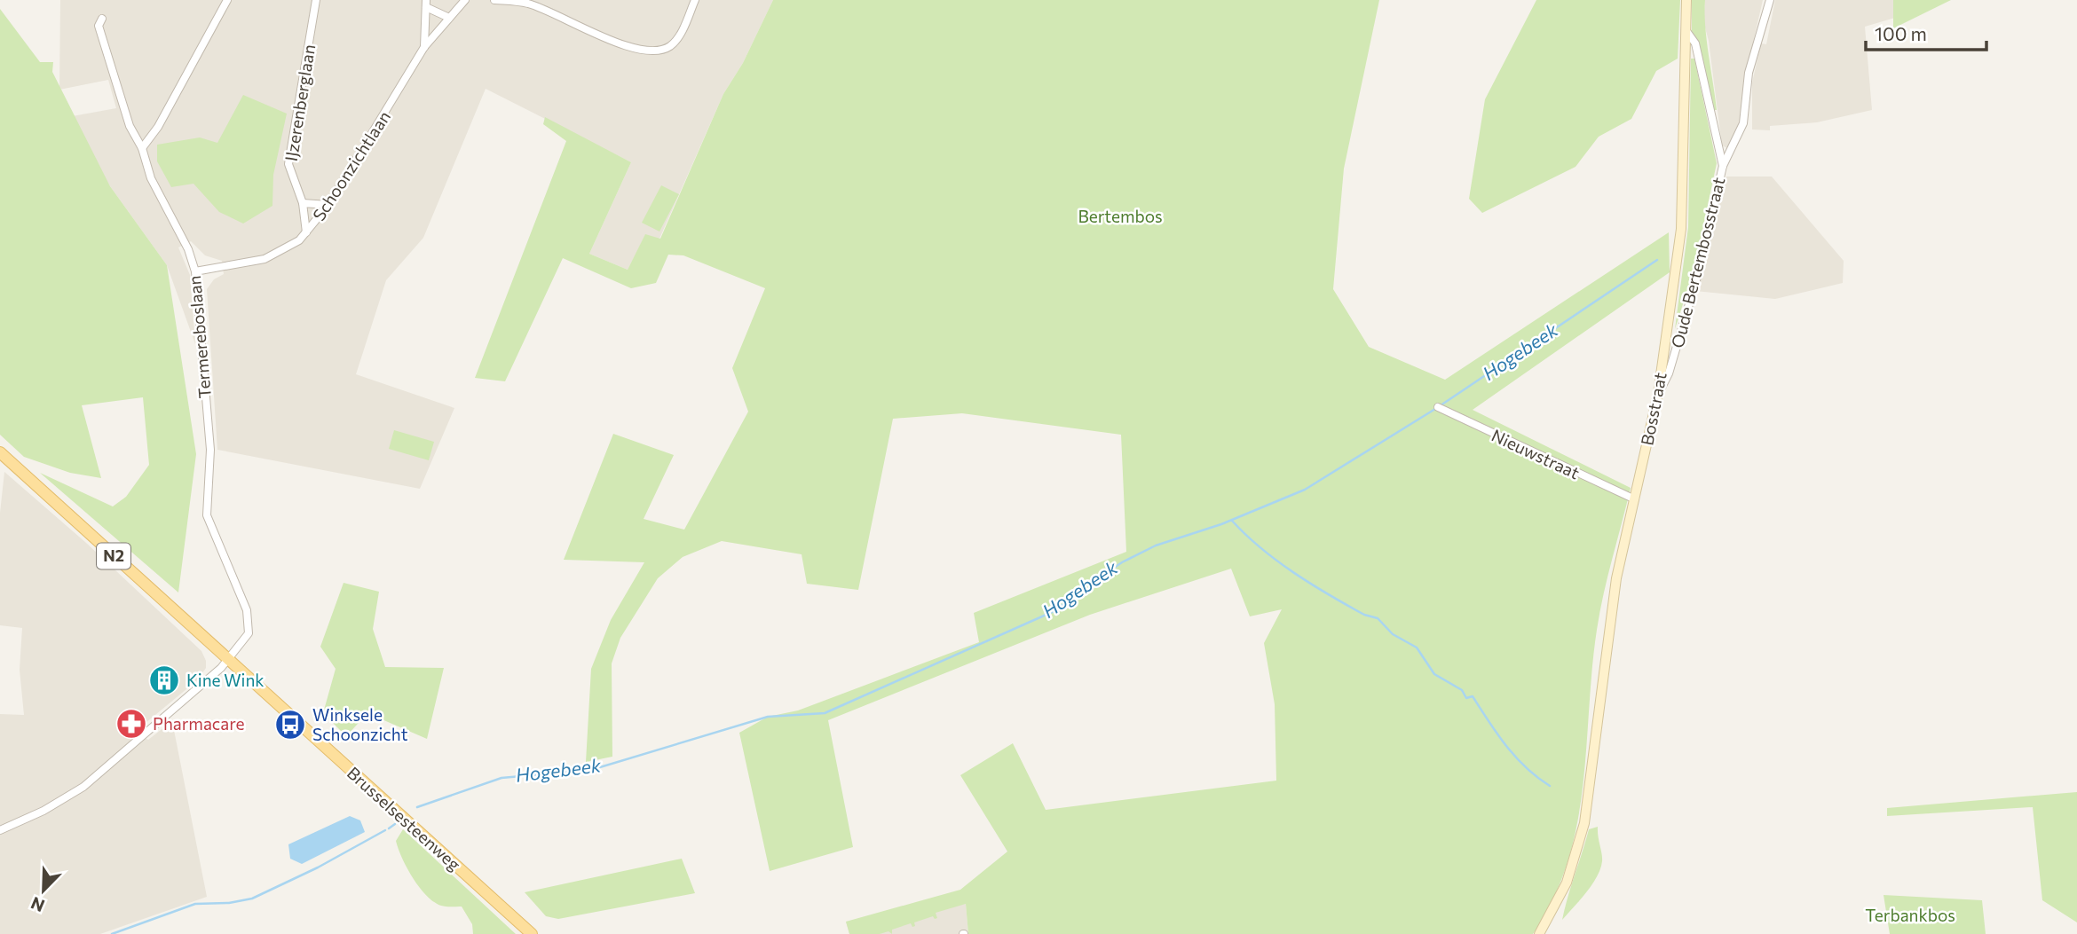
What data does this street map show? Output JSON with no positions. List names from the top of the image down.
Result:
{
  "streets": {
    "main road": ["N2", "Brusselsesteenweg"],
    "street": [
      "IJzerenberglaan",
      "Schoonzichtlaan",
      "Oude Bertembosstraat",
      "Termereboslaan",
      "Bosstraat",
      "Nieuwstraat"
    ]
  },
  "crossings": [
    ["IJzerenberglaan", "Schoonzichtlaan"],
    ["Schoonzichtlaan", "Termereboslaan"],
    ["Oude Bertembosstraat", "Bosstraat"],
    ["Termereboslaan", "Brusselsesteenweg"],
    ["Bosstraat", "Nieuwstraat"]
  ],
  "water": ["Hogebeek"],
  "parks": ["Bertembos", "Terbankbos"],
  "places": {
    "building": ["Kine Wink"],
    "pharmacy": ["Pharmacare"],
    "bus stop": ["Winksele Schoonzicht"]
  },
  "scale_bar": "100 m",
  "north": "bottom left"
}
